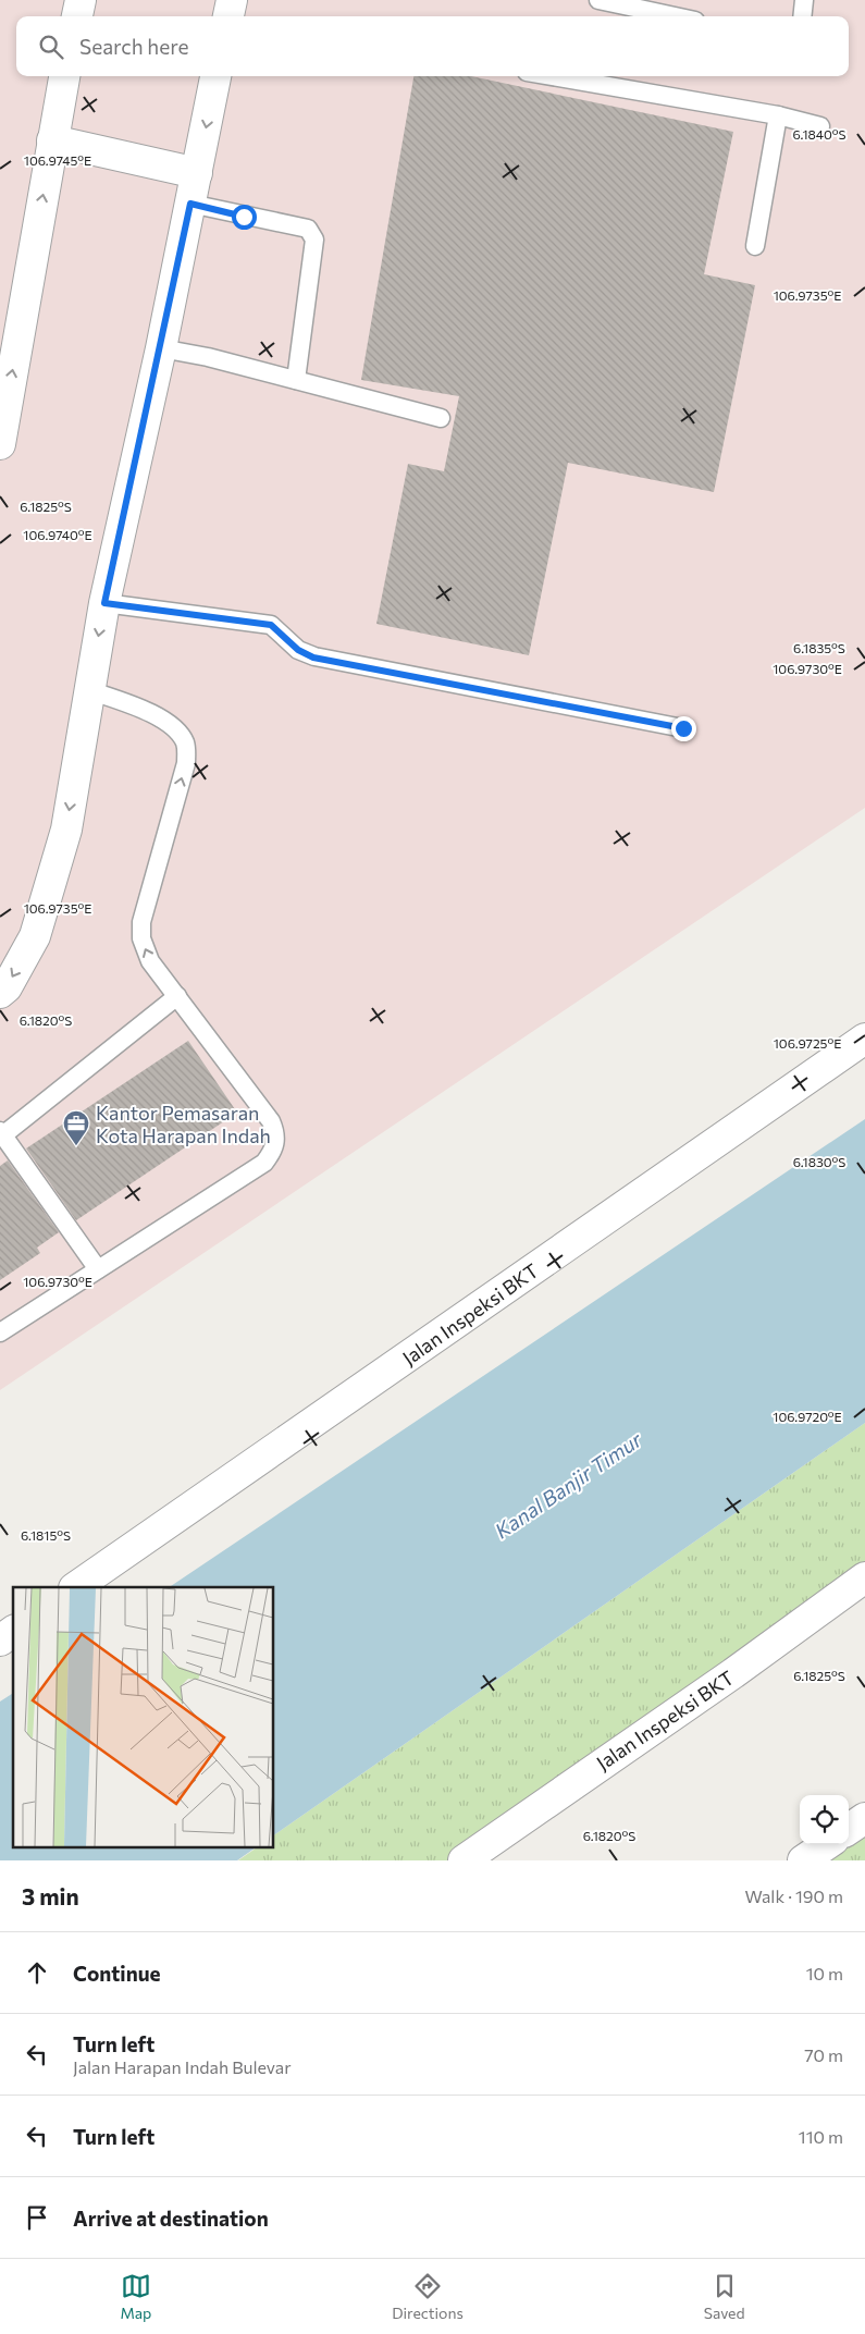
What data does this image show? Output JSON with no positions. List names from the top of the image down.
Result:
{
  "streets": {
    "street": ["Jalan Inspeksi BKT"]
  },
  "water": ["Kanal Banjir Timur"],
  "places": {
    "office": ["Kantor Pemasaran Kota Harapan Indah"]
  },
  "page": {
    "search": "Search here",
    "heading": ["3 min", "Walk · 190 m"],
    "list": [
      ["Continue", "10 m"],
      ["Turn left", "Jalan Harapan Indah Bulevar", "70 m"],
      ["Turn left", "110 m"],
      "Arrive at destination"
    ],
    "nav": ["Map", "Directions", "Saved"]
  },
  "coordinates": [
    "6.1840°S",
    "106.9745°E",
    "106.9735°E",
    "6.1825°S",
    "106.9740°E",
    "6.1835°S",
    "106.9730°E",
    "6.1820°S",
    "106.9725°E",
    "6.1830°S",
    "106.9720°E",
    "6.1815°S"
  ]
}
